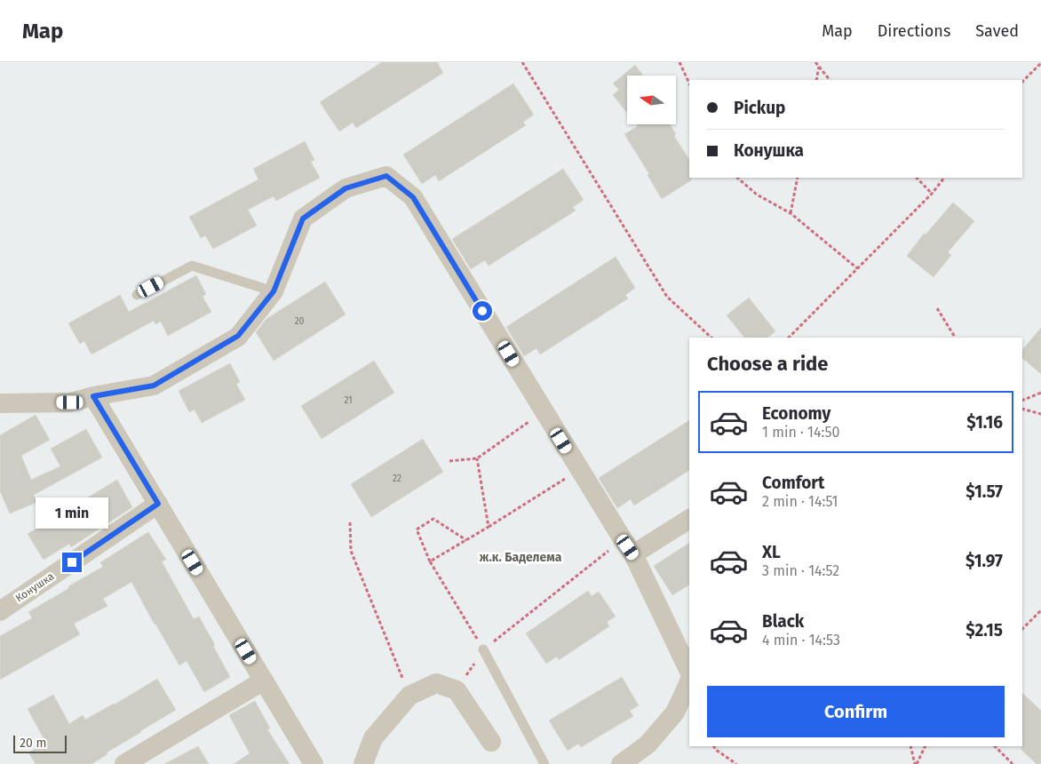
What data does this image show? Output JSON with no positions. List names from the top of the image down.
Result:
{
  "streets": {
    "street": ["Конушка"]
  },
  "districts": ["ж.к. Баделема"],
  "house_numbers": ["20", "21", "22"],
  "scale_bar": "20 m",
  "north": "left",
  "page": {
    "header": "Map",
    "nav": ["Map", "Directions", "Saved"],
    "banner": ["Pickup", "Конушка"],
    "heading": "Choose a ride",
    "list": [
      {
        "name": "Economy",
        "note": "1 min · 14:50",
        "value": "$1.16"
      },
      {
        "name": "Comfort",
        "note": "2 min · 14:51",
        "value": "$1.57"
      },
      {
        "name": "XL",
        "note": "3 min · 14:52",
        "value": "$1.97"
      },
      {
        "name": "Black",
        "note": "4 min · 14:53",
        "value": "$2.15"
      }
    ],
    "bubble": "1 min",
    "buttons": "Confirm",
    "scale": "20 m"
  }
}
